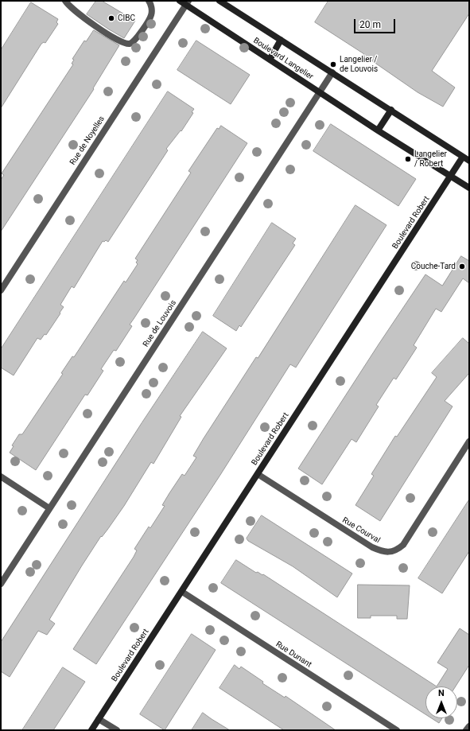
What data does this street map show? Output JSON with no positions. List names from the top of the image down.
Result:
{
  "streets": {
    "main road": ["Boulevard Langelier", "Boulevard Robert"],
    "street": [
      "Rue de Noyelles",
      "Rue de Louvois",
      "Rue Courval",
      "Rue Dunant"
    ]
  },
  "crossings": [
    ["Boulevard Langelier", "Rue de Noyelles"],
    ["Boulevard Langelier", "Boulevard Robert"],
    ["Boulevard Langelier", "Rue de Louvois"],
    ["Boulevard Robert", "Rue Courval"],
    ["Boulevard Robert", "Rue Dunant"]
  ],
  "places": [
    "CIBC",
    "Langelier / de Louvois",
    "Langelier / Robert",
    "Couche-Tard"
  ],
  "scale_bar": "20 m",
  "north": "top"
}
